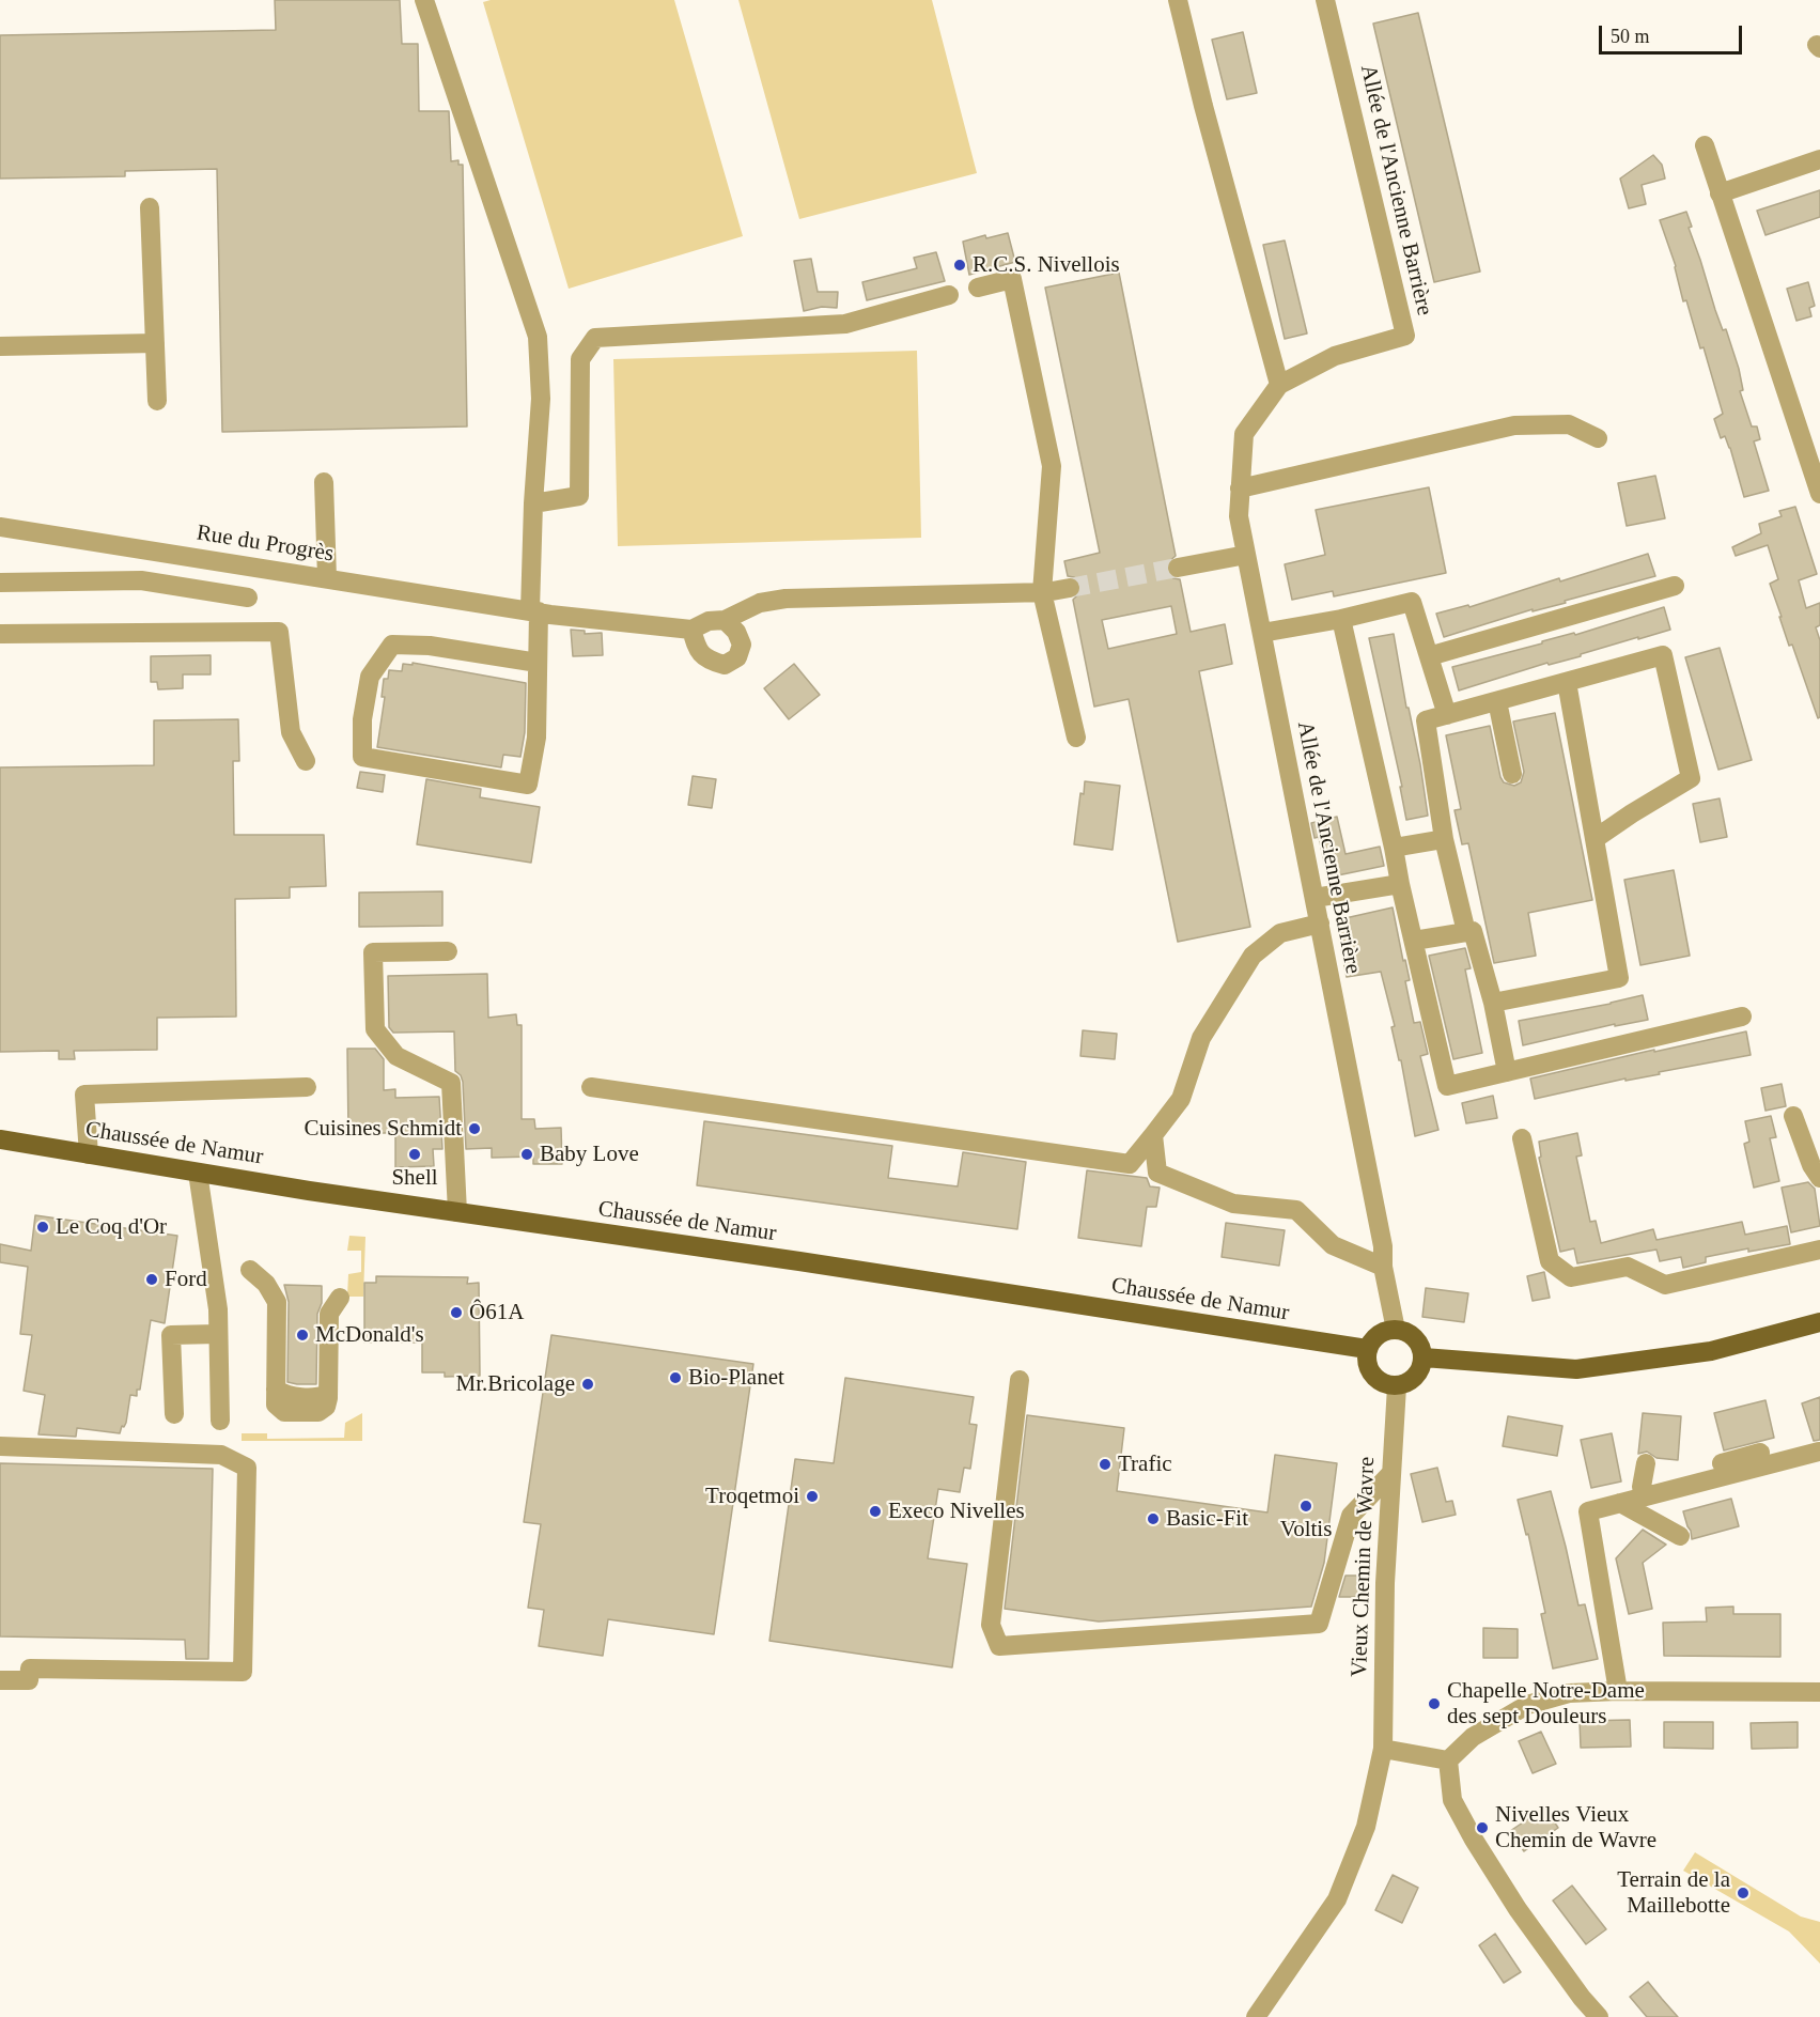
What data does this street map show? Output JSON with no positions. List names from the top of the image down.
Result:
{
  "streets": {
    "main road": ["Chaussée de Namur"],
    "street": ["Allée de l'Ancienne Barrière", "Rue du Progrès", "Vieux Chemin de Wavre"]
  },
  "crossings": [
    ["Allée de l'Ancienne Barrière", "Chaussée de Namur"],
    ["Allée de l'Ancienne Barrière", "Vieux Chemin de Wavre"],
    ["Chaussée de Namur", "Vieux Chemin de Wavre"]
  ],
  "places": [
    "R.C.S. Nivellois",
    "Cuisines Schmidt",
    "Shell",
    "Baby Love",
    "Le Coq d'Or",
    "Ford",
    "Ô61A",
    "McDonald's",
    "Bio-Planet",
    "Mr.Bricolage",
    "Trafic",
    "Troqetmoi",
    "Voltis",
    "Execo Nivelles",
    "Basic-Fit",
    "Chapelle Notre-Dame des sept Douleurs",
    "Nivelles Vieux Chemin de Wavre",
    "Terrain de la Maillebotte"
  ],
  "scale_bar": "50 m"
}
